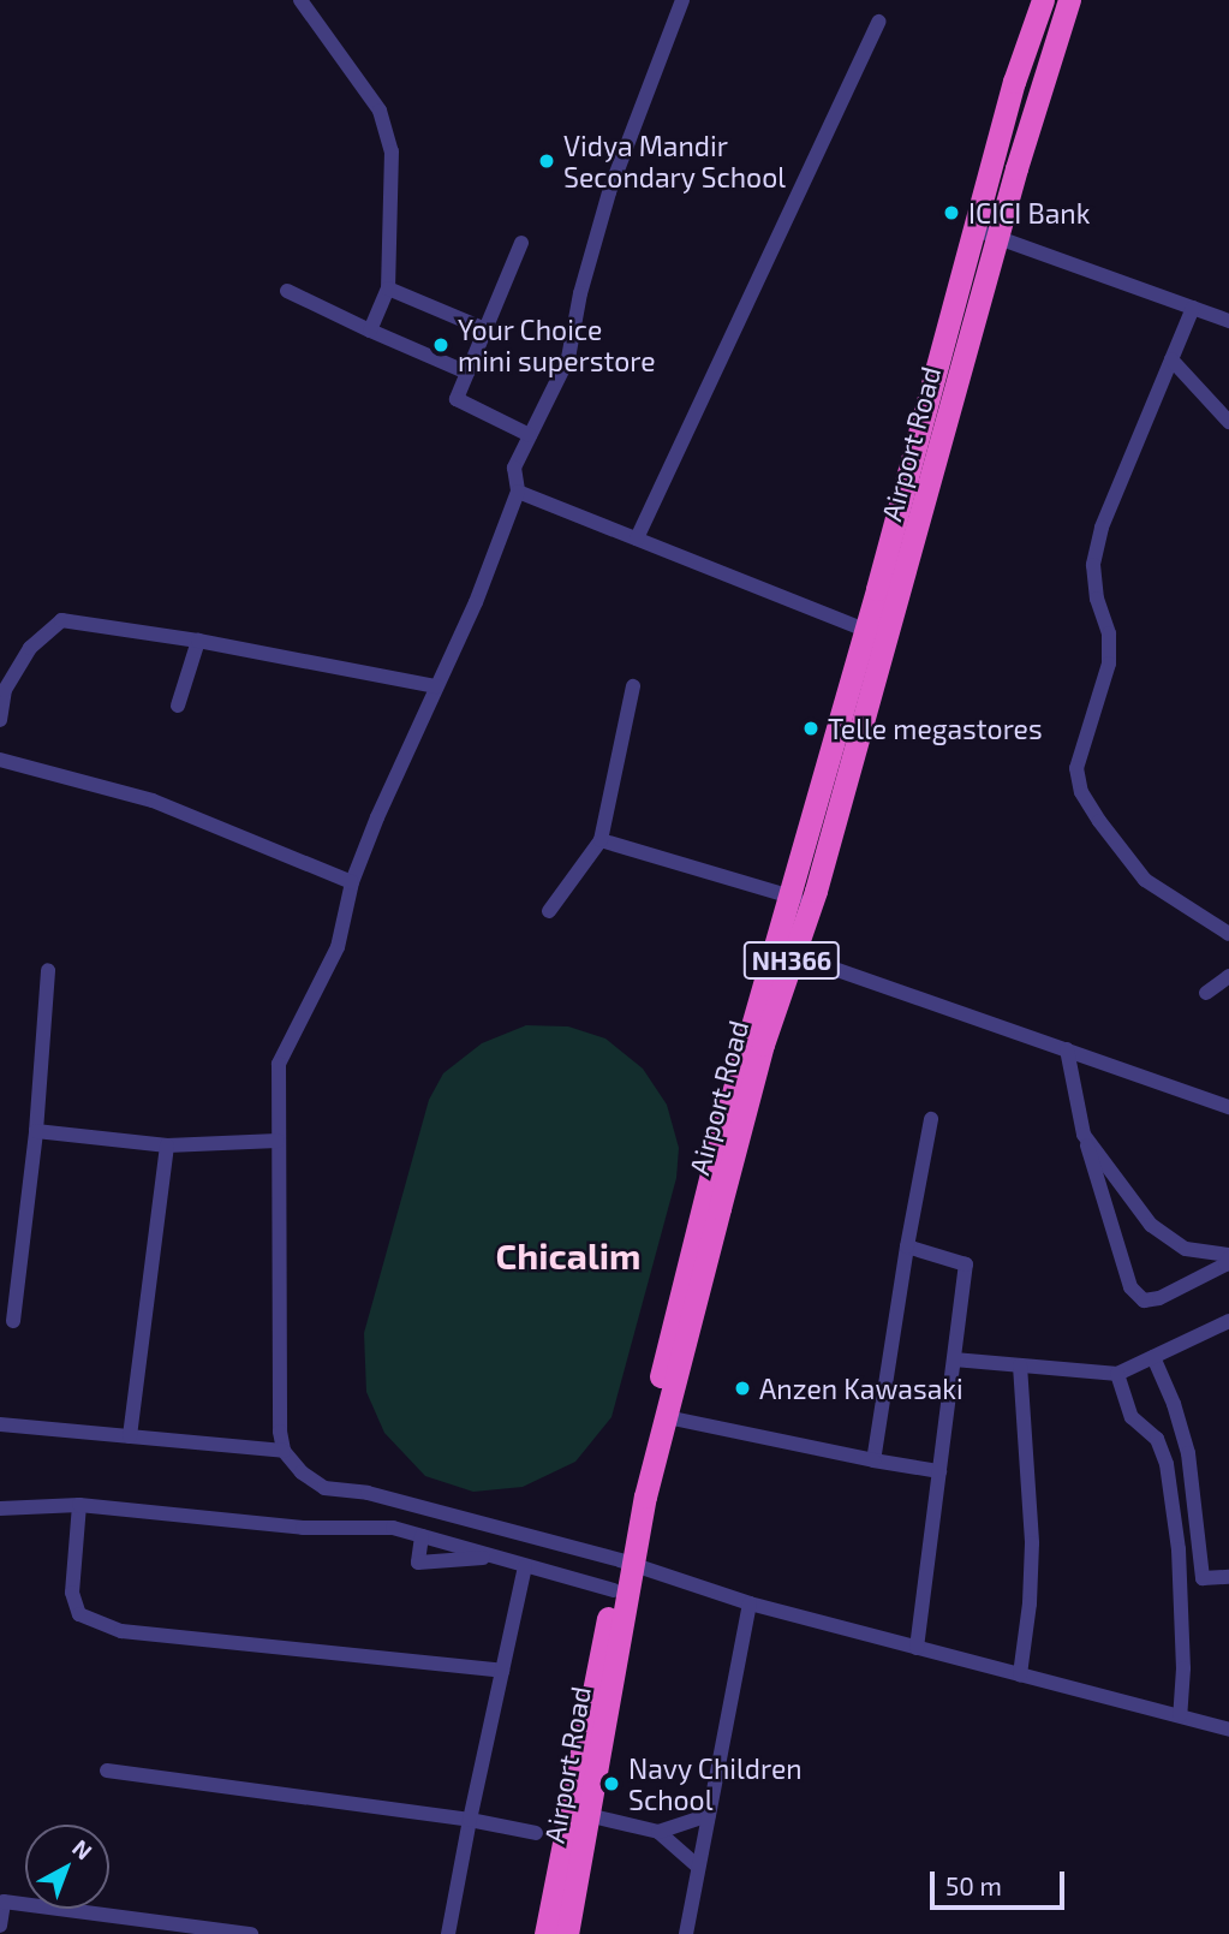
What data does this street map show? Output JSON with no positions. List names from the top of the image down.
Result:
{
  "streets": {
    "highway": ["Airport Road", "NH366"]
  },
  "districts": ["Chicalim"],
  "places": [
    "Vidya Mandir Secondary School",
    "ICICI Bank",
    "Your Choice mini superstore",
    "Telle megastores",
    "Anzen Kawasaki",
    "Navy Children School"
  ],
  "scale_bar": "50 m",
  "north": "top right"
}
